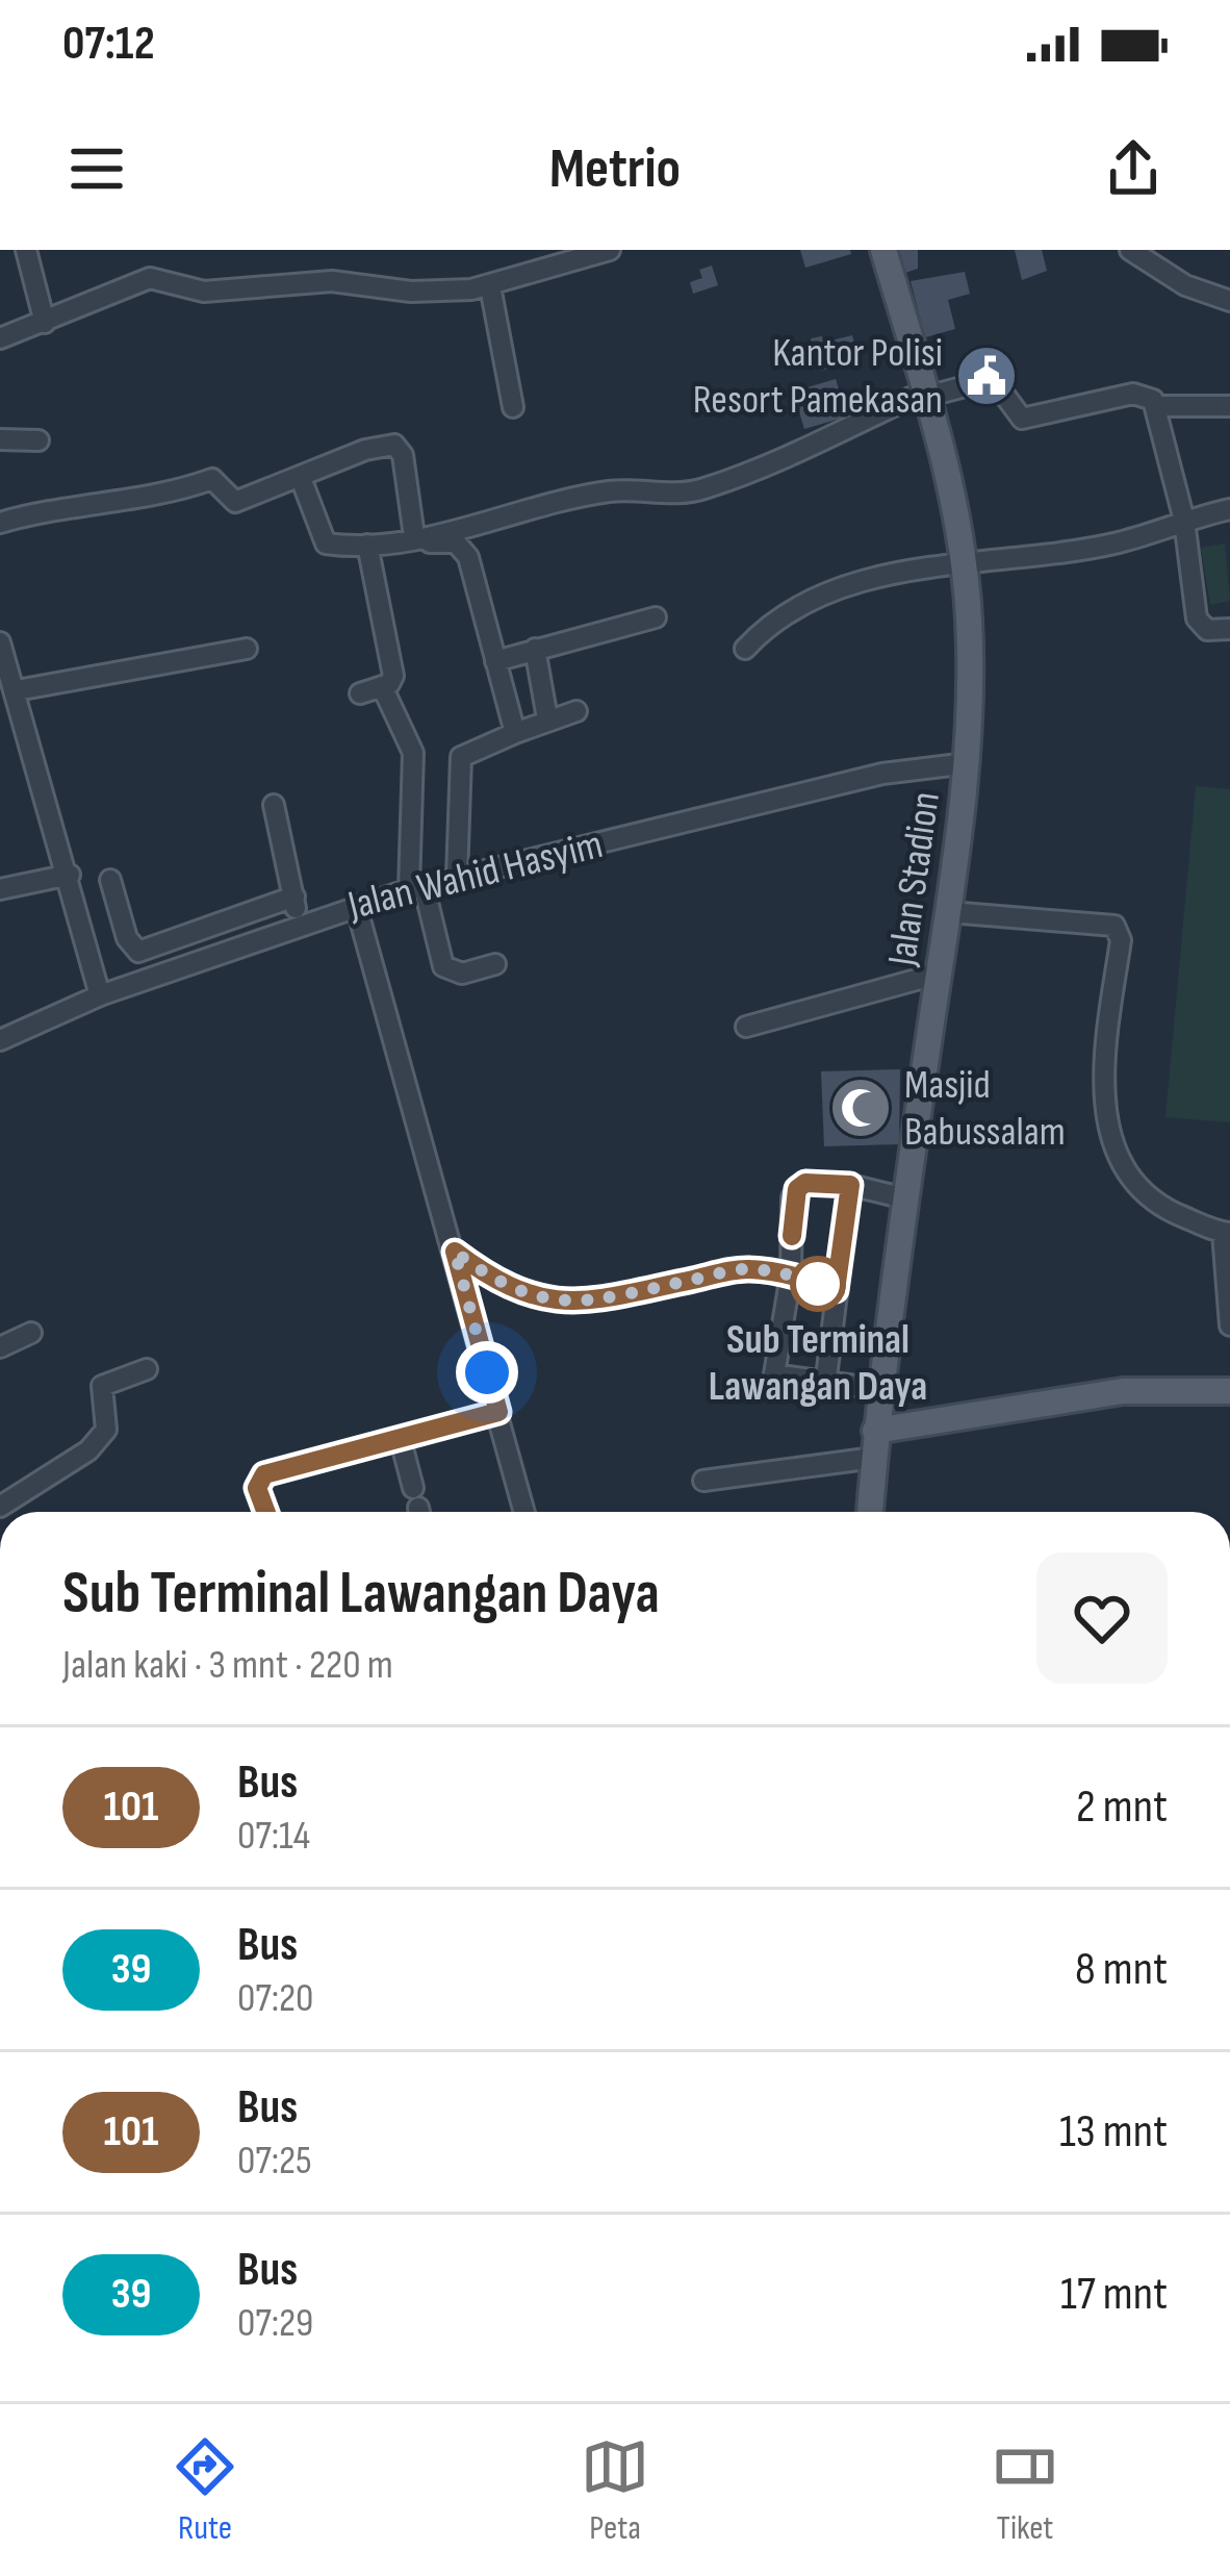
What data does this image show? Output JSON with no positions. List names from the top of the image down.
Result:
{
  "streets": {
    "main road": ["Jalan Stadion"],
    "street": ["Jalan Wahid Hasyim"]
  },
  "crossings": [
    ["Jalan Wahid Hasyim", "Jalan Stadion"]
  ],
  "places": {
    "public building": ["Kantor Polisi Resort Pamekasan"],
    "mosque": ["Masjid Babussalam"],
    "other": ["Sub Terminal Lawangan Daya"]
  },
  "lines": ["bus line 101"],
  "page": {
    "status": "07:12",
    "header": "Metrio",
    "heading": ["Sub Terminal Lawangan Daya", "Jalan kaki · 3 mnt · 220 m"],
    "list": [
      {
        "mark": "101",
        "name": "Bus",
        "note": "07:14",
        "value": "2 mnt"
      },
      {
        "mark": "39",
        "name": "Bus",
        "note": "07:20",
        "value": "8 mnt"
      },
      {
        "mark": "101",
        "name": "Bus",
        "note": "07:25",
        "value": "13 mnt"
      },
      {
        "mark": "39",
        "name": "Bus",
        "note": "07:29",
        "value": "17 mnt"
      }
    ],
    "tabs": ["Rute", "Peta", "Tiket"]
  }
}
